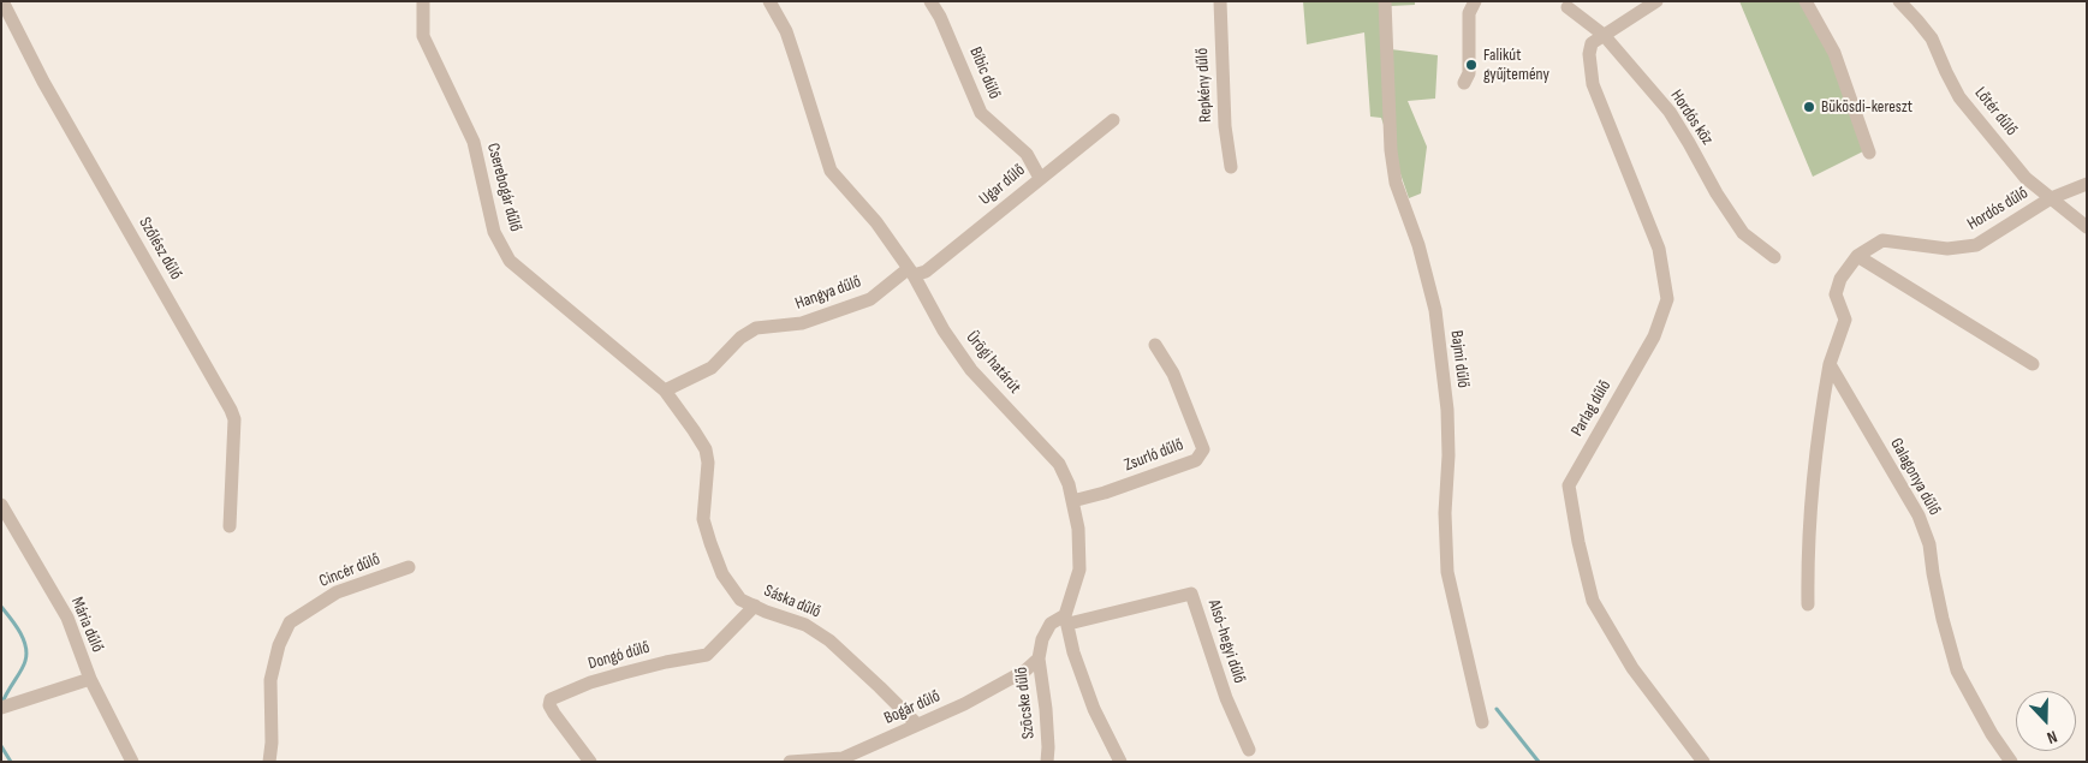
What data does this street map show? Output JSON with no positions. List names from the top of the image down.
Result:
{
  "streets": {
    "street": [
      "Bíbic dűlő",
      "Repkény dűlő",
      "Lőtér dűlő",
      "Hordós köz",
      "Ugar dűlő",
      "Cserebogár dűlő",
      "Hordós dűlő",
      "Szőlész dűlő",
      "Hangya dűlő",
      "Bajmi dűlő",
      "Ürögi határút",
      "Parlag dűlő",
      "Zsurló dűlő",
      "Galagonya dűlő",
      "Cincér dűlő",
      "Sáska dűlő",
      "Mária dűlő",
      "Alsó-hegyi dűlő",
      "Dongó dűlő",
      "Szöcske dűlő",
      "Bogár dűlő"
    ]
  },
  "crossings": [
    ["Bíbic dűlő", "Ugar dűlő"],
    ["Lőtér dűlő", "Hordós dűlő"],
    ["Ugar dűlő", "Hangya dűlő"],
    ["Ugar dűlő", "Ürögi határút"],
    ["Cserebogár dűlő", "Hangya dűlő"],
    ["Cserebogár dűlő", "Sáska dűlő"],
    ["Hordós dűlő", "Galagonya dűlő"],
    ["Hangya dűlő", "Ürögi határút"],
    ["Hangya dűlő", "Sáska dűlő"],
    ["Ürögi határút", "Zsurló dűlő"],
    ["Ürögi határút", "Alsó-hegyi dűlő"],
    ["Ürögi határút", "Szöcske dűlő"],
    ["Sáska dűlő", "Dongó dűlő"],
    ["Sáska dűlő", "Bogár dűlő"],
    ["Alsó-hegyi dűlő", "Szöcske dűlő"],
    ["Szöcske dűlő", "Bogár dűlő"]
  ],
  "places": ["Falikút gyűjtemény", "Bükösdi-kereszt"],
  "north": "bottom"
}
